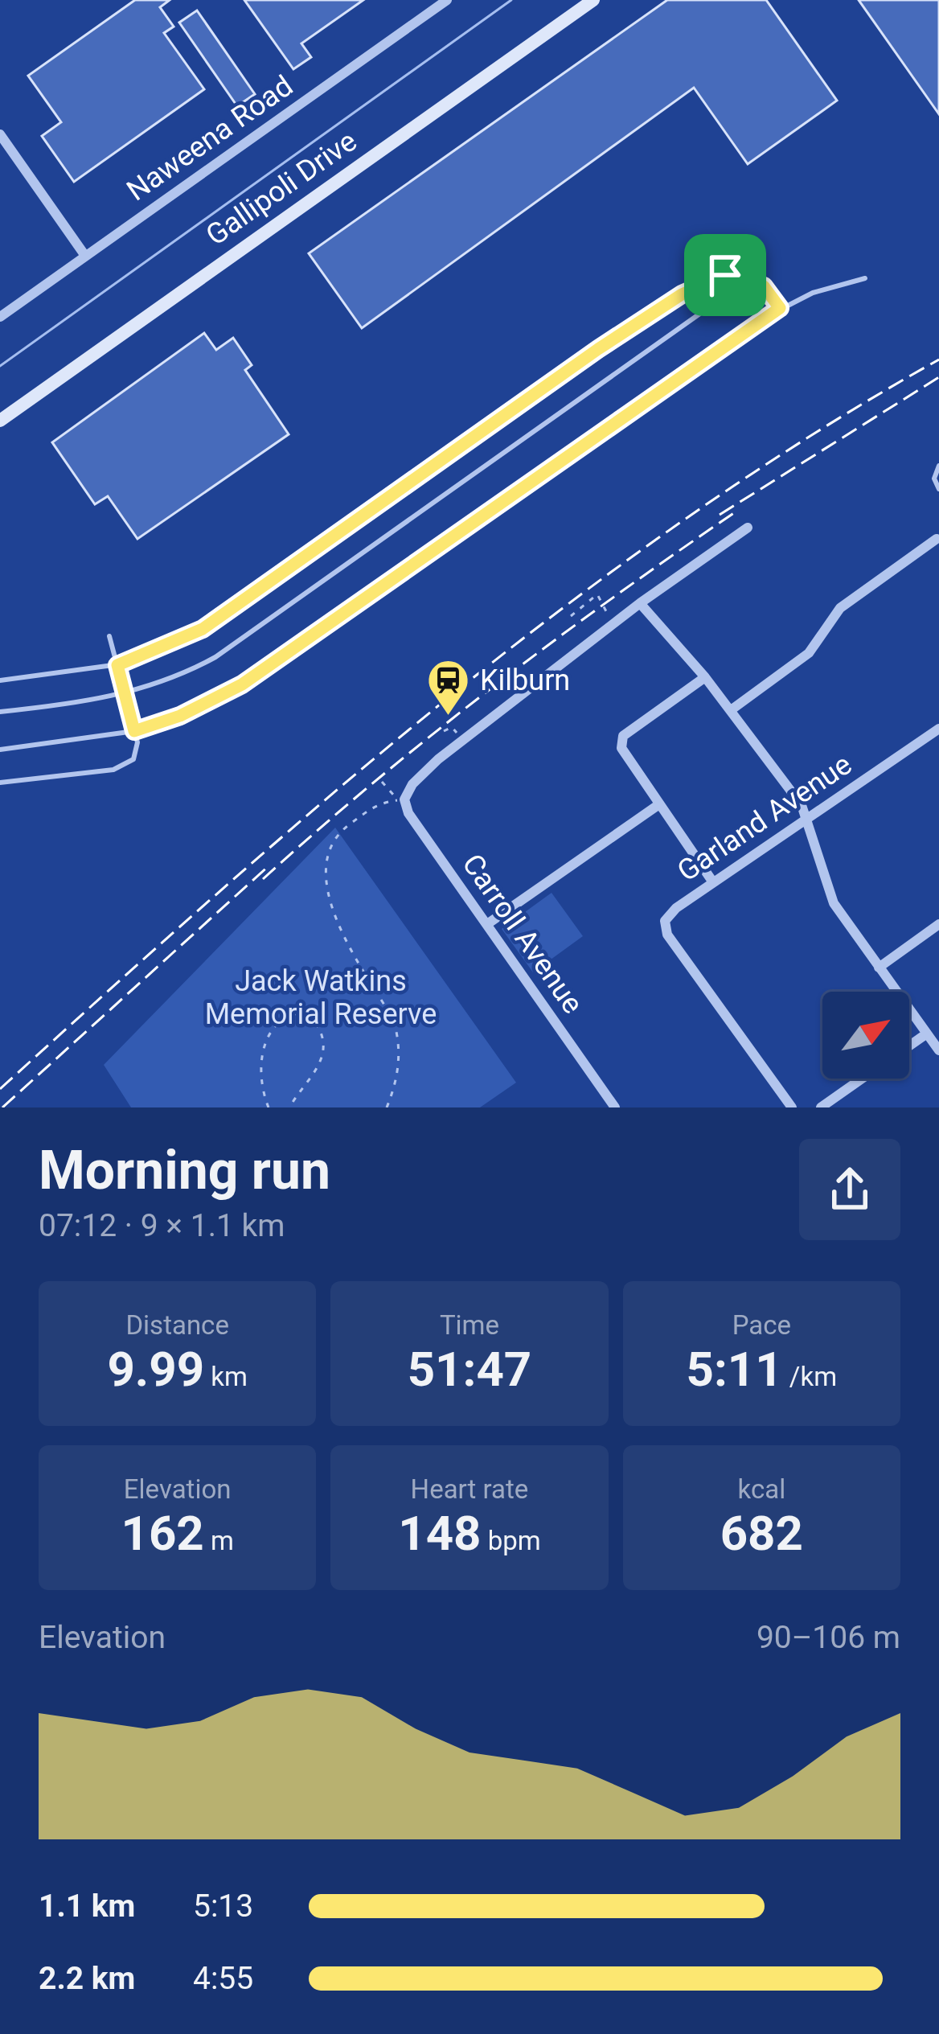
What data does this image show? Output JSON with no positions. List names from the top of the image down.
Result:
{
  "streets": {
    "street": [
      "Naweena Road",
      "Gallipoli Drive",
      "Garland Avenue",
      "Carroll Avenue"
    ]
  },
  "parks": ["Jack Watkins Memorial Reserve"],
  "places": {
    "station": ["Kilburn"]
  },
  "north": "top right",
  "page": {
    "heading": ["Morning run", "07:12 · 9 × 1.1 km"],
    "stats": [
      ["Distance", "9.99 km"],
      ["Time", "51:47"],
      ["Pace", "5:11 /km"],
      ["Elevation", "162 m"],
      ["Heart rate", "148 bpm"],
      ["kcal", "682"]
    ],
    "chart": ["Elevation", "90–106 m"],
    "list": [
      {
        "name": "1.1 km",
        "note": "5:13"
      },
      {
        "name": "2.2 km",
        "note": "4:55"
      }
    ]
  }
}
